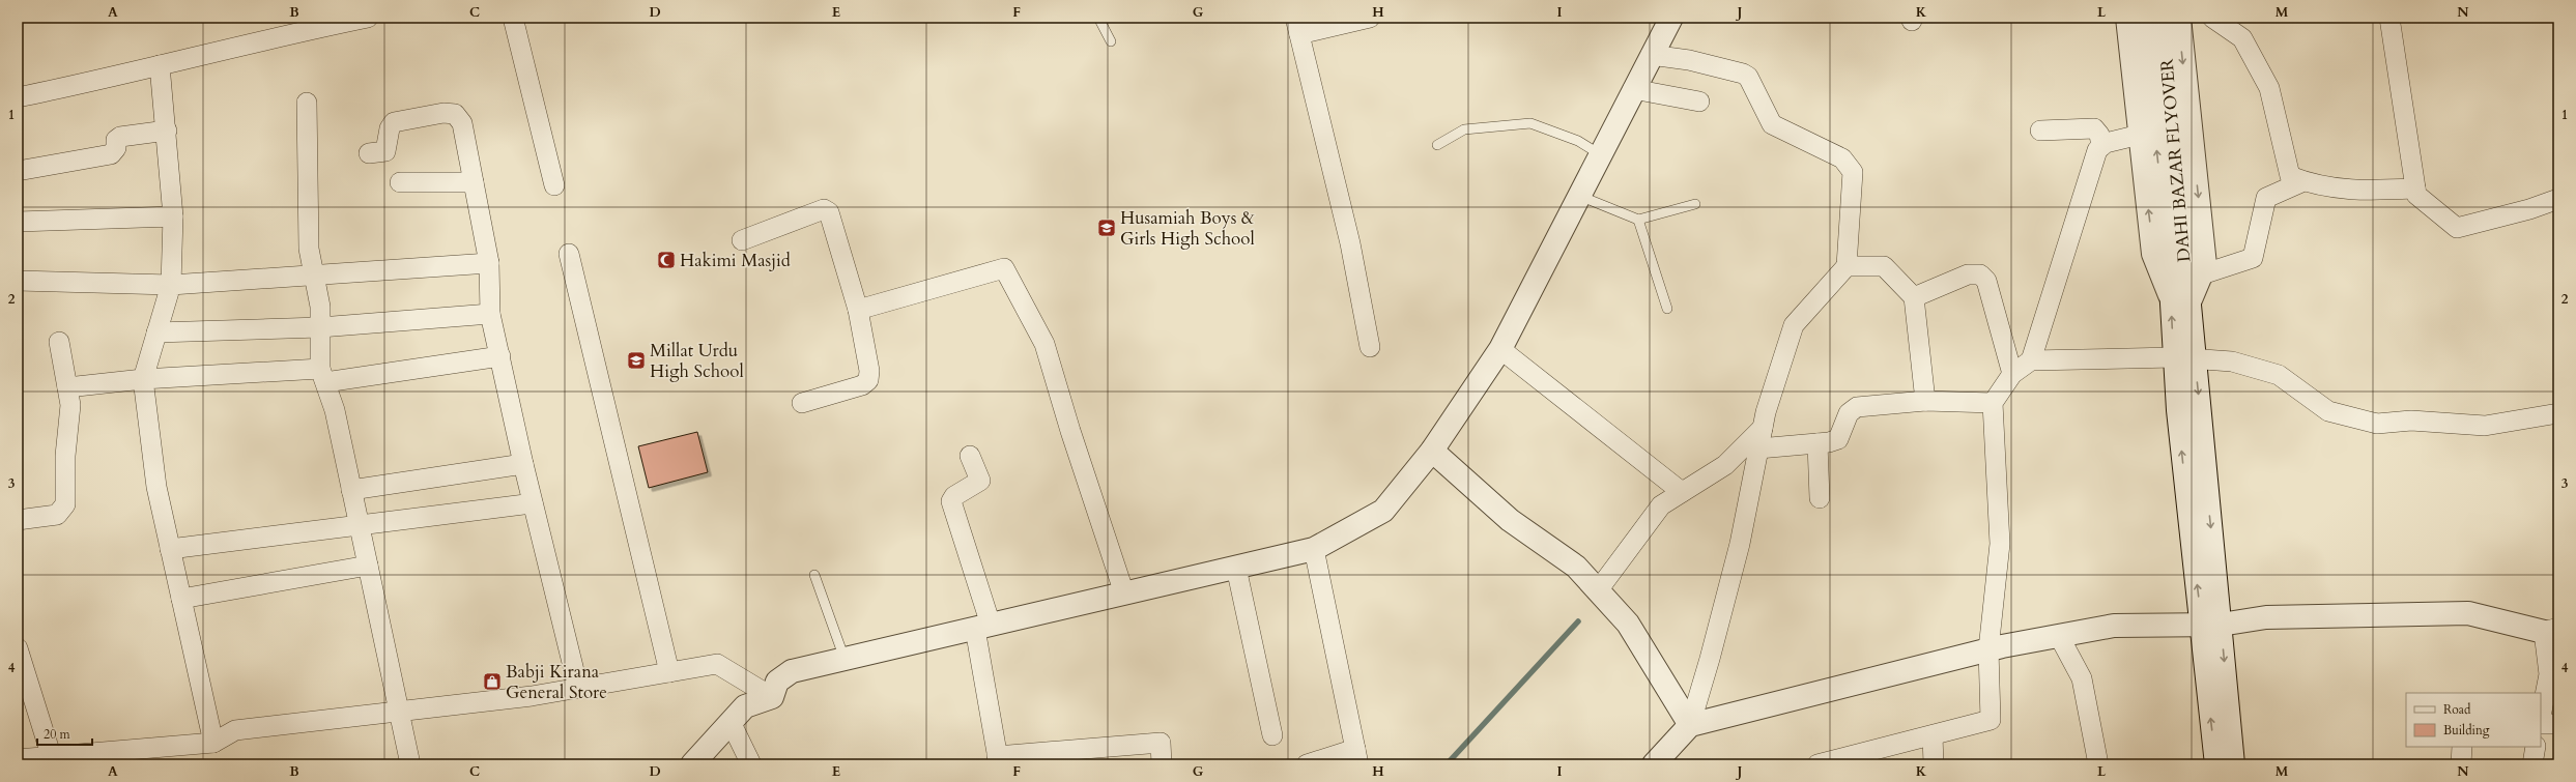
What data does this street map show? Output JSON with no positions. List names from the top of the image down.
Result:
{
  "streets": {
    "street": ["DAHI BAZAR FLYOVER"]
  },
  "places": {
    "school or university": ["Husamiah Boys & Girls High School", "Millat Urdu High School"],
    "mosque": ["Hakimi Masjid"],
    "shop": ["Babji Kirana General Store"]
  },
  "legend": ["Road", "Building"],
  "scale_bar": "20 m",
  "grid": {
    "columns": [
      "A",
      "B",
      "C",
      "D",
      "E",
      "F",
      "G",
      "H",
      "I",
      "J",
      "K",
      "L",
      "M",
      "N"
    ],
    "rows": [
      "1",
      "2",
      "3",
      "4"
    ]
  }
}
